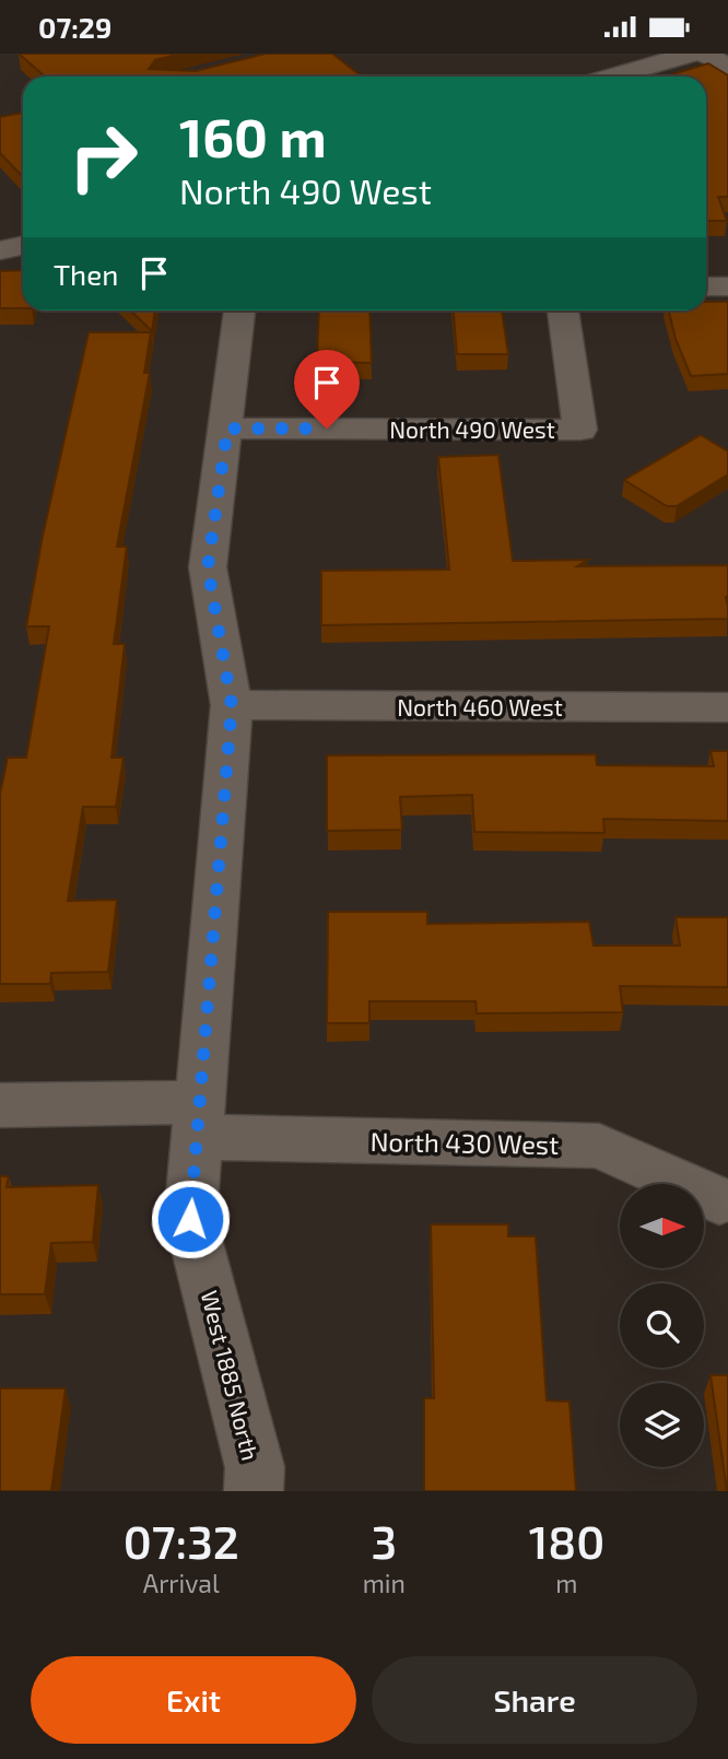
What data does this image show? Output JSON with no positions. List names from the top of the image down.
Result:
{
  "streets": {
    "street": [
      "North 490 West",
      "North 460 West",
      "North 430 West",
      "West 1885 North"
    ]
  },
  "crossings": [
    ["North 490 West", "West 1885 North"],
    ["North 460 West", "West 1885 North"],
    ["North 430 West", "West 1885 North"]
  ],
  "north": "right",
  "page": {
    "status": "07:29",
    "turn": ["160 m", "North 490 West"],
    "then": "Then",
    "eta": [
      "07:32",
      "Arrival",
      "3",
      "min",
      "180",
      "m"
    ],
    "buttons": ["Exit", "Share"]
  }
}
